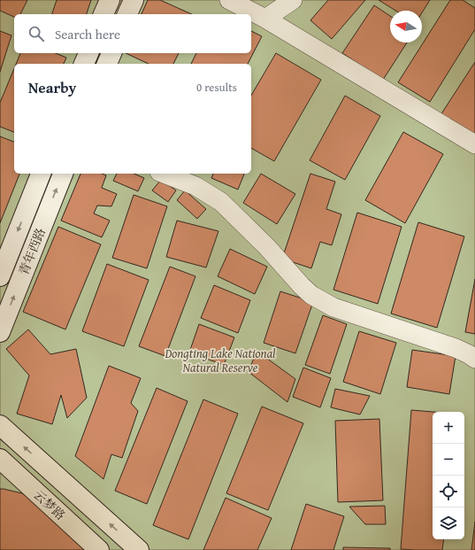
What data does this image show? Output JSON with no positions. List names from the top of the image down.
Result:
{
  "streets": {
    "main road": ["青年西路", "云梦路"]
  },
  "parks": ["Dongting Lake National Natural Reserve"],
  "north": "left",
  "page": {
    "search": "Search here",
    "heading": ["Nearby", "0 results"],
    "map_buttons": ["+", "−"]
  }
}
